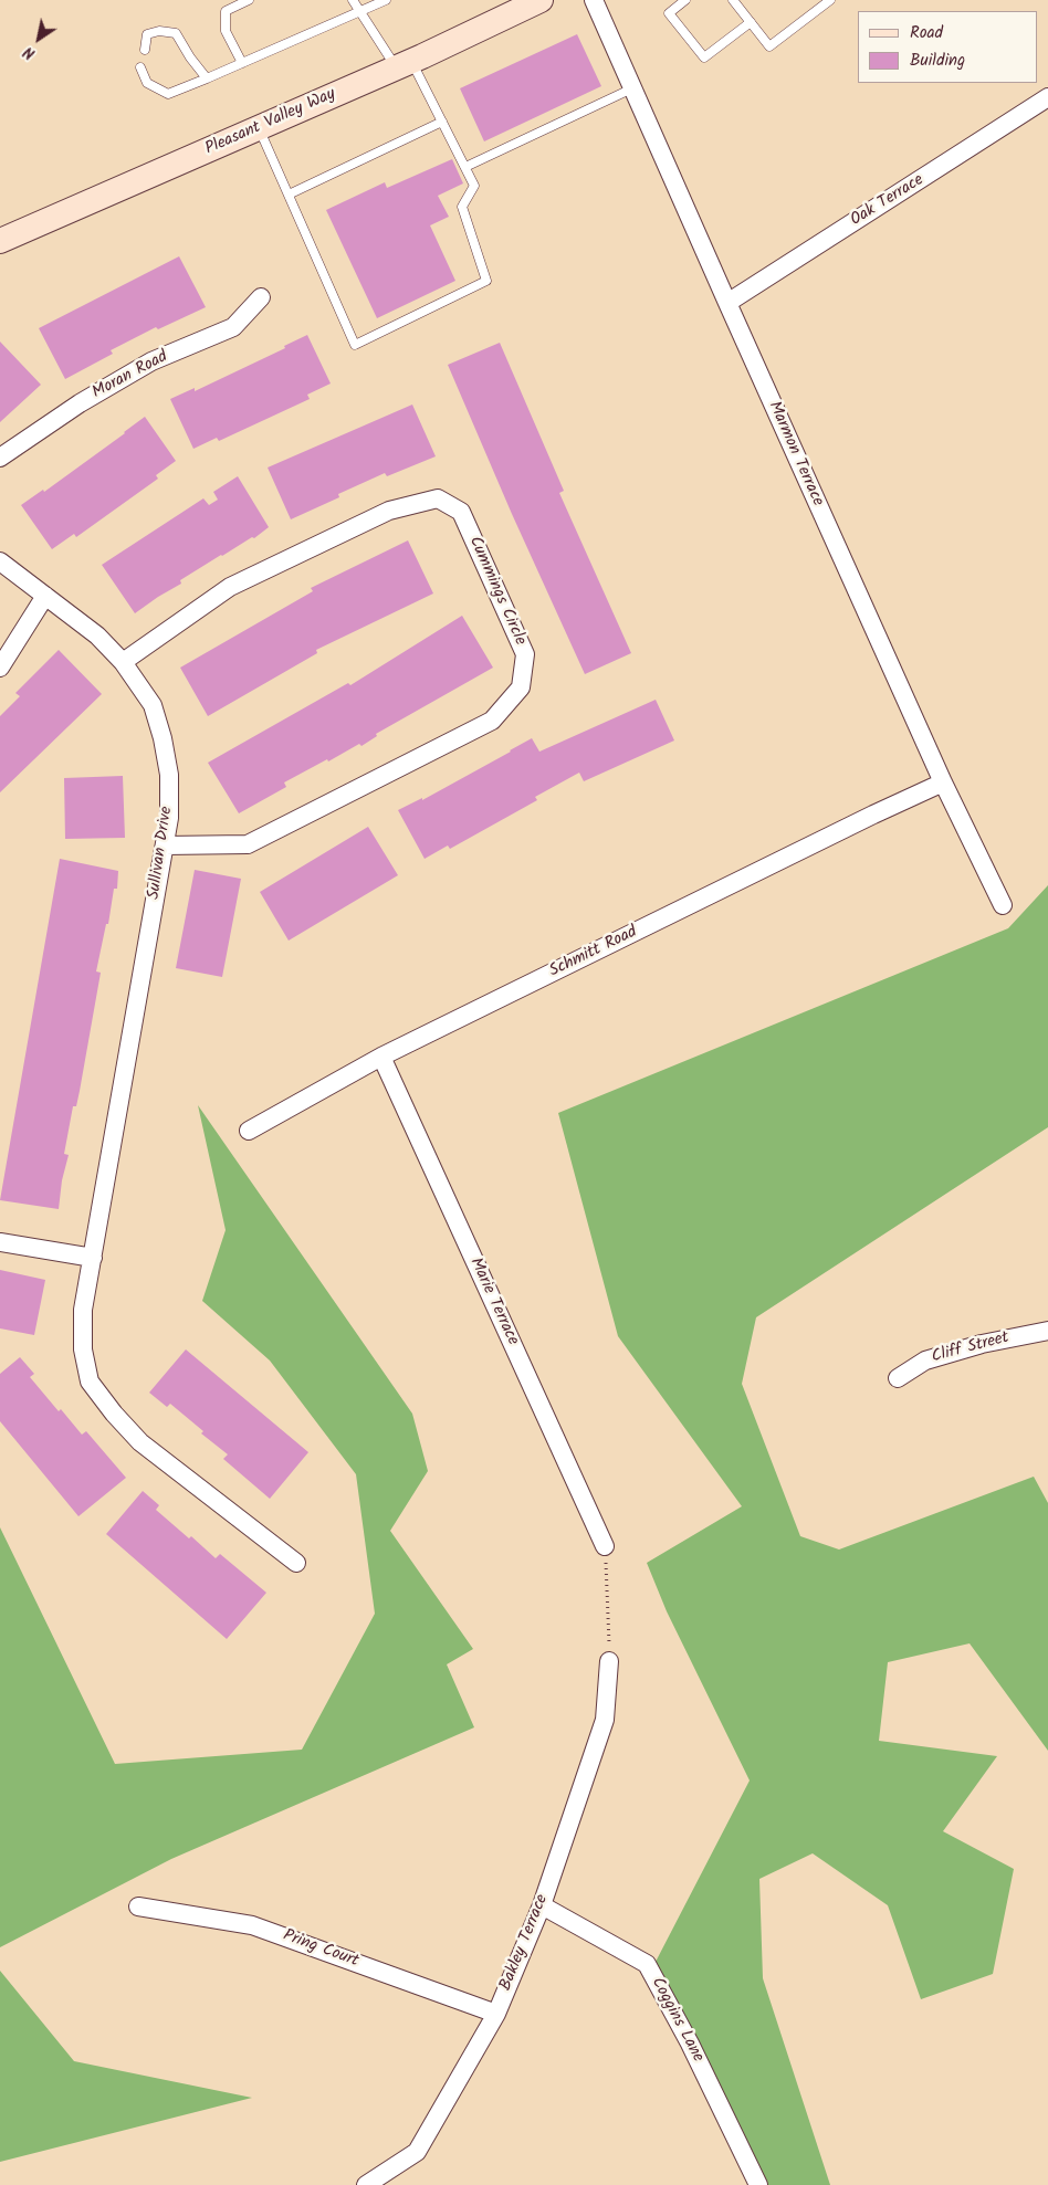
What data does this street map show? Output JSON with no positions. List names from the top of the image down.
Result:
{
  "streets": {
    "main road": ["Pleasant Valley Way"],
    "street": [
      "Oak Terrace",
      "Moran Road",
      "Marmon Terrace",
      "Cummings Circle",
      "Sullivan Drive",
      "Schmitt Road",
      "Marie Terrace",
      "Cliff Street",
      "Bakley Terrace",
      "Pring Court",
      "Coggins Lane"
    ]
  },
  "crossings": [
    ["Oak Terrace", "Marmon Terrace"],
    ["Marmon Terrace", "Schmitt Road"],
    ["Cummings Circle", "Sullivan Drive"],
    ["Schmitt Road", "Marie Terrace"],
    ["Bakley Terrace", "Pring Court"],
    ["Bakley Terrace", "Coggins Lane"]
  ],
  "legend": ["Road", "Building"],
  "north": "bottom left"
}
